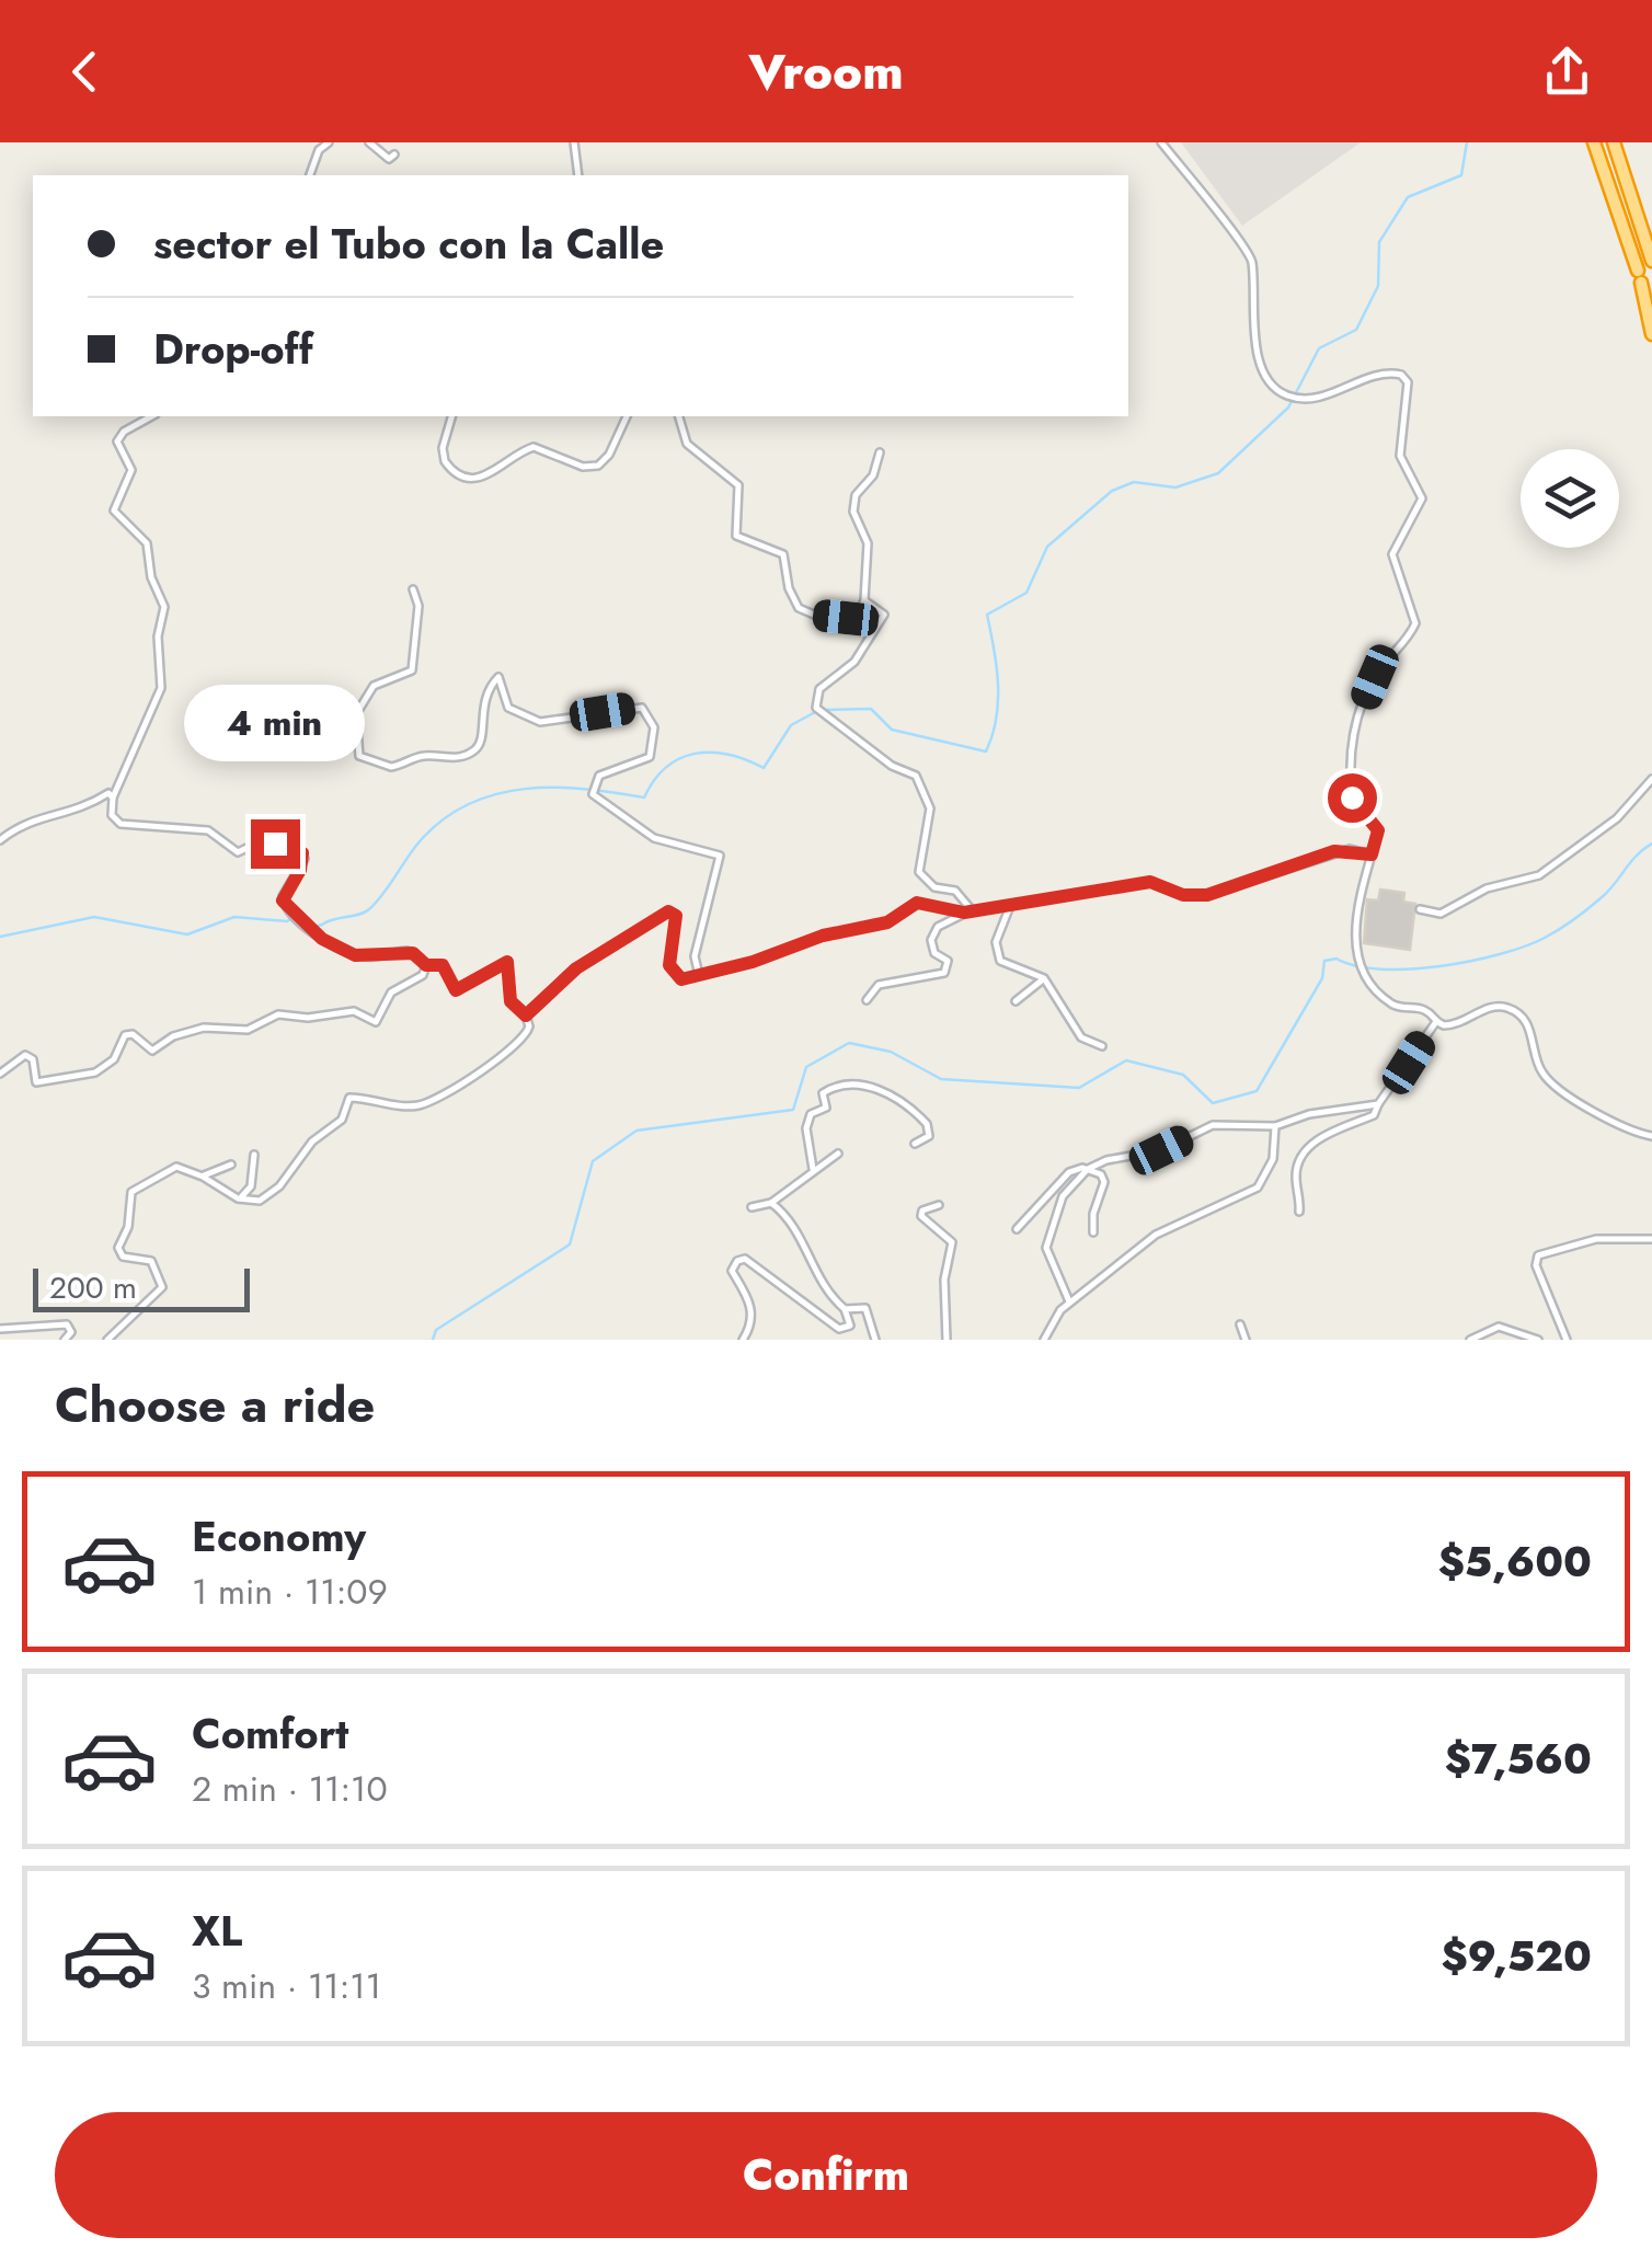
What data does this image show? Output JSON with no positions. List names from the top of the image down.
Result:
{
  "scale_bar": "200 m",
  "page": {
    "header": "Vroom",
    "banner": ["sector el Tubo con la Calle", "Drop-off"],
    "bubble": "4 min",
    "scale": "200 m",
    "heading": "Choose a ride",
    "list": [
      {
        "name": "Economy",
        "note": "1 min · 11:09",
        "value": "$5,600"
      },
      {
        "name": "Comfort",
        "note": "2 min · 11:10",
        "value": "$7,560"
      },
      {
        "name": "XL",
        "note": "3 min · 11:11",
        "value": "$9,520"
      }
    ],
    "buttons": "Confirm"
  }
}
